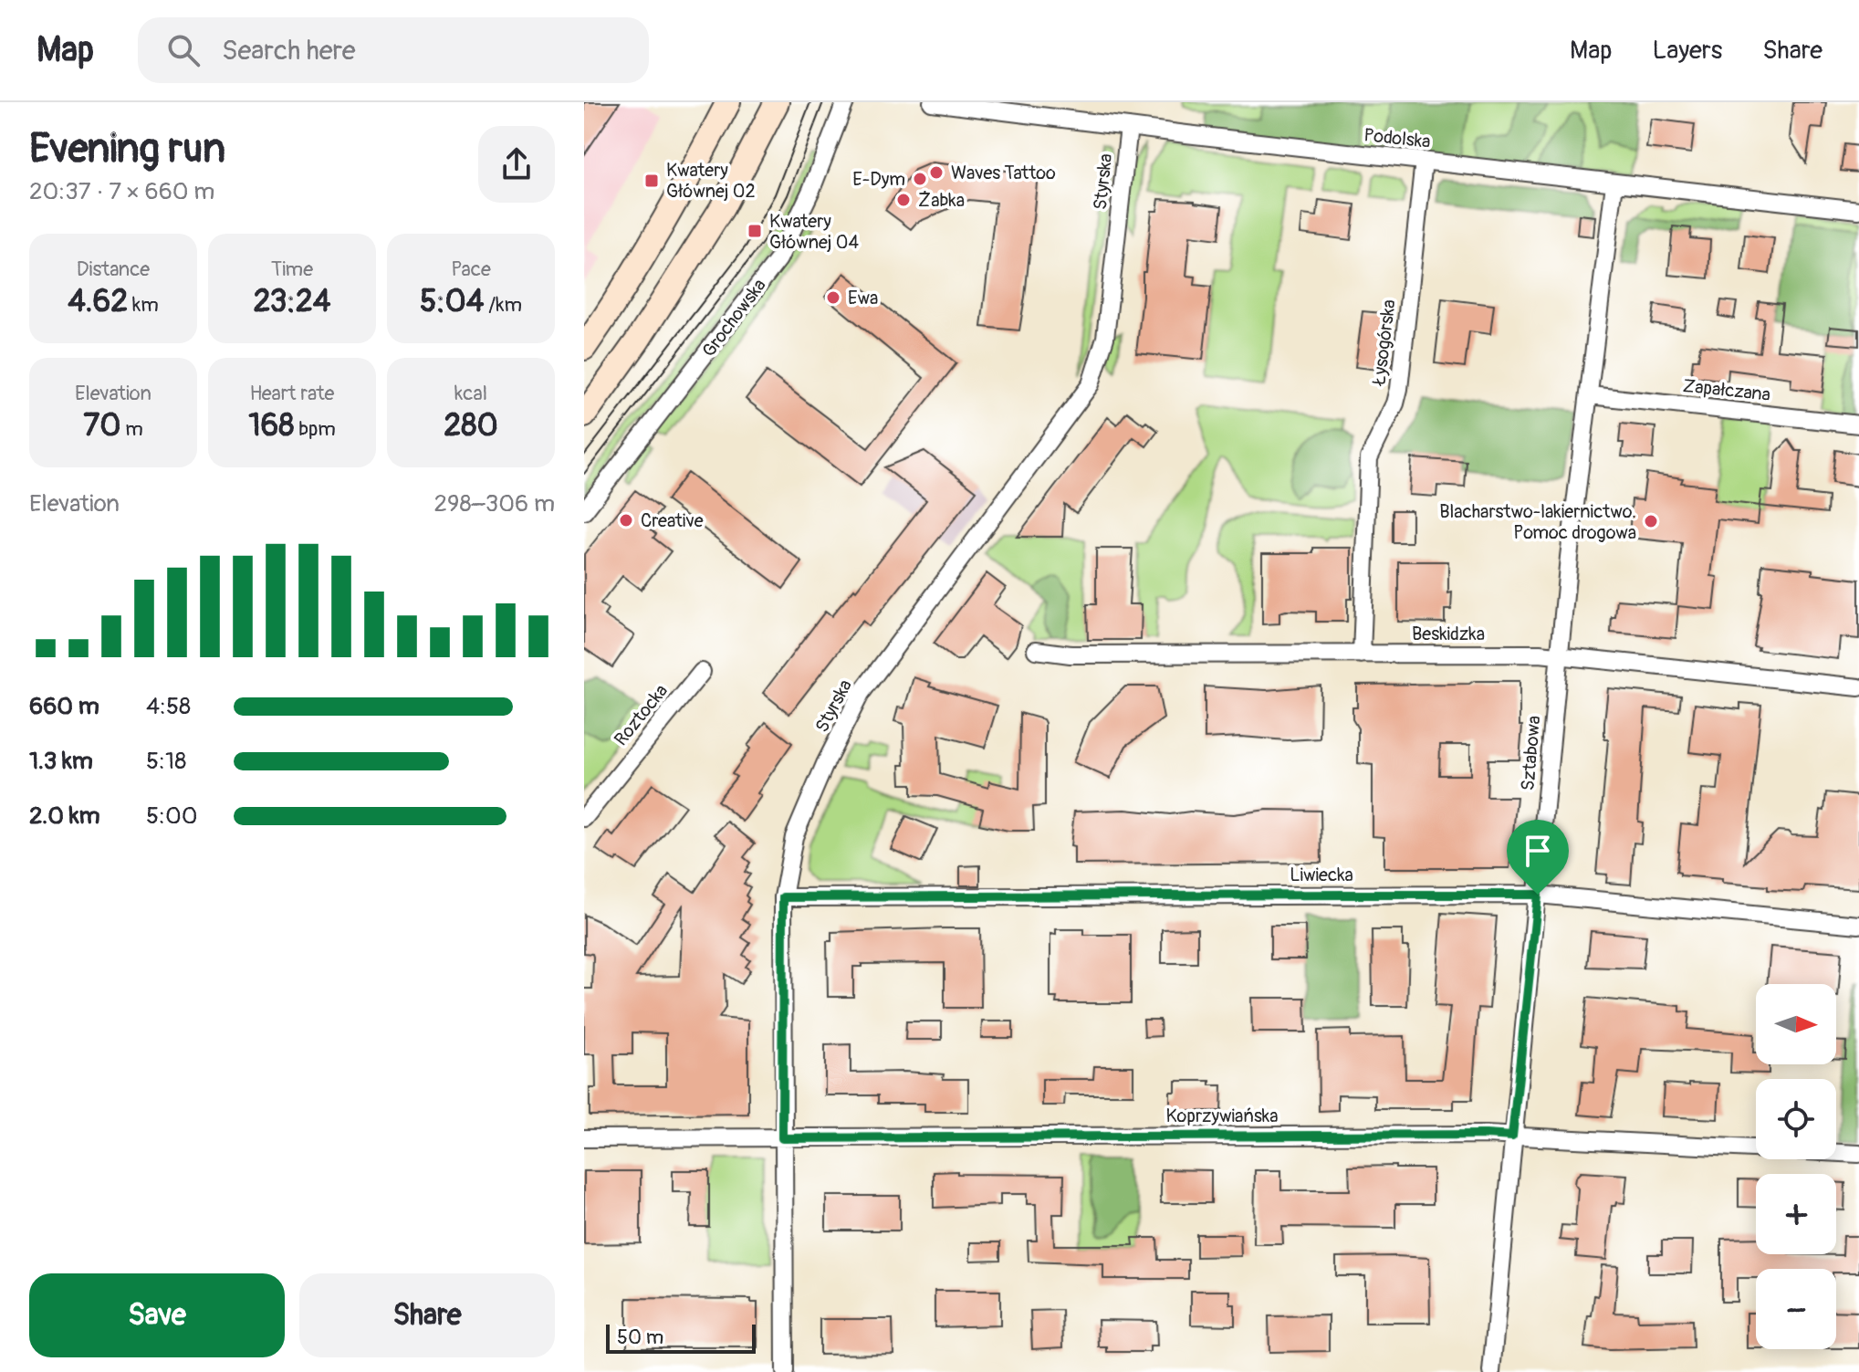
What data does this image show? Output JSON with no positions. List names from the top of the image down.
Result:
{
  "streets": {
    "street": [
      "Podolska",
      "Styrska",
      "Grochowska",
      "Łysogórska",
      "Zapałczana",
      "Beskidzka",
      "Roztocka",
      "Sztabowa",
      "Liwiecka",
      "Koprzywiańska"
    ]
  },
  "crossings": [
    ["Podolska", "Styrska"],
    ["Podolska", "Łysogórska"],
    ["Podolska", "Sztabowa"],
    ["Styrska", "Liwiecka"],
    ["Styrska", "Koprzywiańska"],
    ["Łysogórska", "Beskidzka"],
    ["Zapałczana", "Sztabowa"],
    ["Beskidzka", "Sztabowa"],
    ["Sztabowa", "Liwiecka"],
    ["Sztabowa", "Koprzywiańska"]
  ],
  "places": {
    "other": [
      "Waves Tattoo",
      "E-Dym",
      "Żabka",
      "Ewa",
      "Creative",
      "Blacharstwo-lakiernictwo. Pomoc drogowa"
    ],
    "transit": ["Kwatery Głównej 02", "Kwatery Głównej 04"]
  },
  "scale_bar": "50 m",
  "north": "right",
  "page": {
    "header": "Map",
    "search": "Search here",
    "nav": ["Map", "Layers", "Share"],
    "heading": ["Evening run", "20:37 · 7 × 660 m"],
    "stats": [
      ["Distance", "4.62 km"],
      ["Time", "23:24"],
      ["Pace", "5:04 /km"],
      ["Elevation", "70 m"],
      ["Heart rate", "168 bpm"],
      ["kcal", "280"]
    ],
    "chart": ["Elevation", "298–306 m"],
    "list": [
      {
        "name": "660 m",
        "note": "4:58"
      },
      {
        "name": "1.3 km",
        "note": "5:18"
      },
      {
        "name": "2.0 km",
        "note": "5:00"
      }
    ],
    "map_buttons": ["+", "−"],
    "buttons": ["Save", "Share"],
    "scale": "50 m"
  }
}
